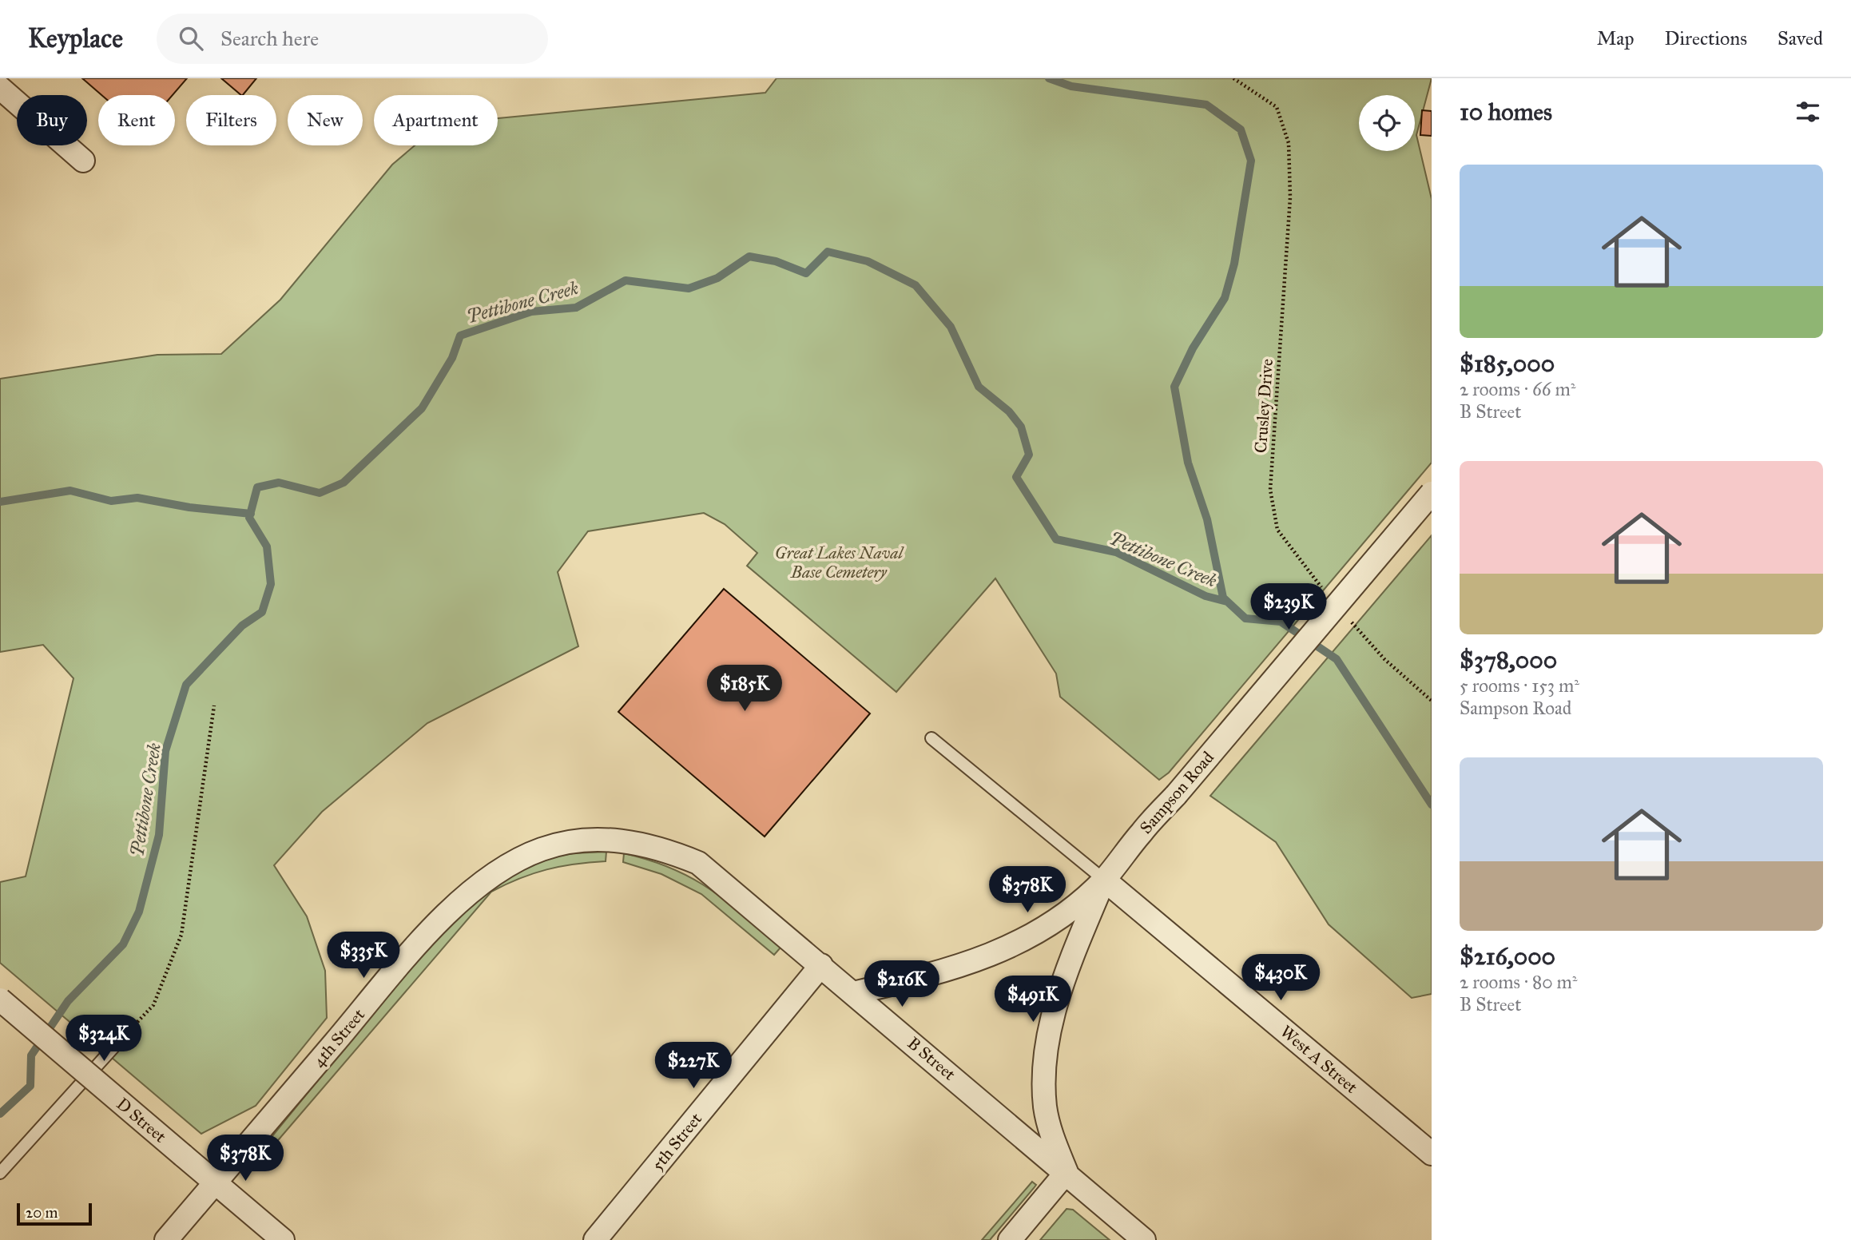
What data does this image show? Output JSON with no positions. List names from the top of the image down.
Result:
{
  "streets": {
    "street": [
      "Sampson Road",
      "4th Street",
      "B Street",
      "West A Street",
      "D Street",
      "5th Street"
    ],
    "path": ["Crusley Drive"]
  },
  "crossings": [
    ["Sampson Road", "B Street"],
    ["Sampson Road", "West A Street"],
    ["4th Street", "B Street"],
    ["4th Street", "D Street"],
    ["B Street", "5th Street"]
  ],
  "water": ["Pettibone Creek"],
  "parks": ["Great Lakes Naval Base Cemetery"],
  "scale_bar": "20 m",
  "page": {
    "header": "Keyplace",
    "search": "Search here",
    "nav": ["Map", "Directions", "Saved"],
    "heading": "10 homes",
    "chip": [
      "Buy",
      "Rent",
      "Filters",
      "New",
      "Apartment"
    ],
    "list": [
      {
        "name": "$185,000",
        "note": "2 rooms · 66 m² · B Street"
      },
      {
        "name": "$378,000",
        "note": "5 rooms · 153 m² · Sampson Road"
      },
      {
        "name": "$216,000",
        "note": "2 rooms · 80 m² · B Street"
      }
    ],
    "price": [
      "$239K",
      "$185K",
      "$378K",
      "$335K",
      "$430K",
      "$216K",
      "$491K",
      "$324K",
      "$227K",
      "$378K"
    ],
    "scale": "20 m"
  }
}
